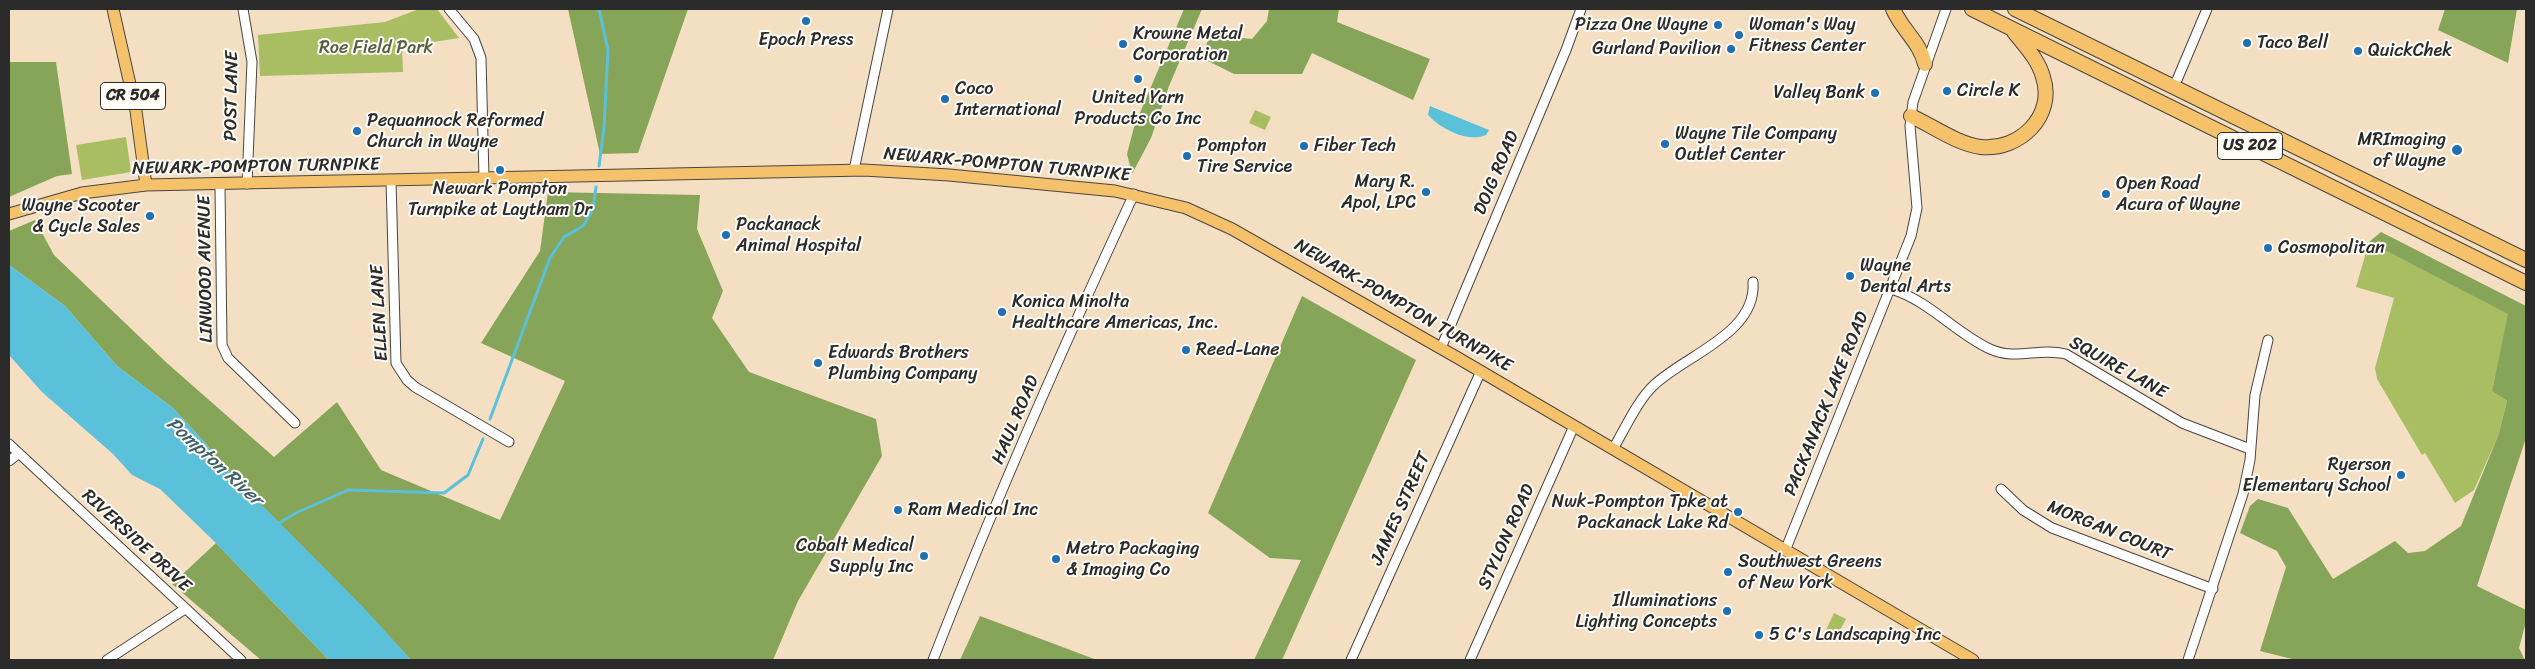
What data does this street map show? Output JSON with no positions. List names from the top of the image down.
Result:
{
  "streets": {
    "highway": ["US 202"],
    "main road": ["CR 504", "NEWARK-POMPTON TURNPIKE"],
    "street": [
      "POST LANE",
      "DOIG ROAD",
      "LINWOOD AVENUE",
      "ELLEN LANE",
      "SQUIRE LANE",
      "PACKANACK LAKE ROAD",
      "HAUL ROAD",
      "JAMES STREET",
      "MORGAN COURT",
      "STYLON ROAD",
      "RIVERSIDE DRIVE"
    ]
  },
  "crossings": [
    ["CR 504", "NEWARK-POMPTON TURNPIKE"],
    ["POST LANE", "NEWARK-POMPTON TURNPIKE"],
    ["NEWARK-POMPTON TURNPIKE", "DOIG ROAD"],
    ["NEWARK-POMPTON TURNPIKE", "LINWOOD AVENUE"],
    ["NEWARK-POMPTON TURNPIKE", "ELLEN LANE"],
    ["NEWARK-POMPTON TURNPIKE", "PACKANACK LAKE ROAD"],
    ["NEWARK-POMPTON TURNPIKE", "HAUL ROAD"],
    ["NEWARK-POMPTON TURNPIKE", "JAMES STREET"],
    ["NEWARK-POMPTON TURNPIKE", "STYLON ROAD"],
    ["SQUIRE LANE", "PACKANACK LAKE ROAD"]
  ],
  "water": ["Pompton River"],
  "parks": ["Roe Field Park"],
  "places": [
    "Epoch Press",
    "Pizza One Wayne",
    "Woman's Way Fitness Center",
    "Taco Bell",
    "Krowne Metal Corporation",
    "Gurland Pavilion",
    "QuickChek",
    "United Yarn Products Co Inc",
    "Circle K",
    "Valley Bank",
    "Coco International",
    "Pequannock Reformed Church in Wayne",
    "Wayne Tile Company Outlet Center",
    "Fiber Tech",
    "MRImaging of Wayne",
    "Pompton Tire Service",
    "Newark Pompton Turnpike at Laytham Dr",
    "Mary R. Apol, LPC",
    "Open Road Acura of Wayne",
    "Wayne Scooter & Cycle Sales",
    "Packanack Animal Hospital",
    "Cosmopolitan",
    "Wayne Dental Arts",
    "Konica Minolta Healthcare Americas, Inc.",
    "Reed-Lane",
    "Edwards Brothers Plumbing Company",
    "Ryerson Elementary School",
    "Ram Medical Inc",
    "Nwk-Pompton Tpke at Packanack Lake Rd",
    "Cobalt Medical Supply Inc",
    "Metro Packaging & Imaging Co",
    "Southwest Greens of New York",
    "Illuminations Lighting Concepts",
    "5 C's Landscaping Inc"
  ]
}
